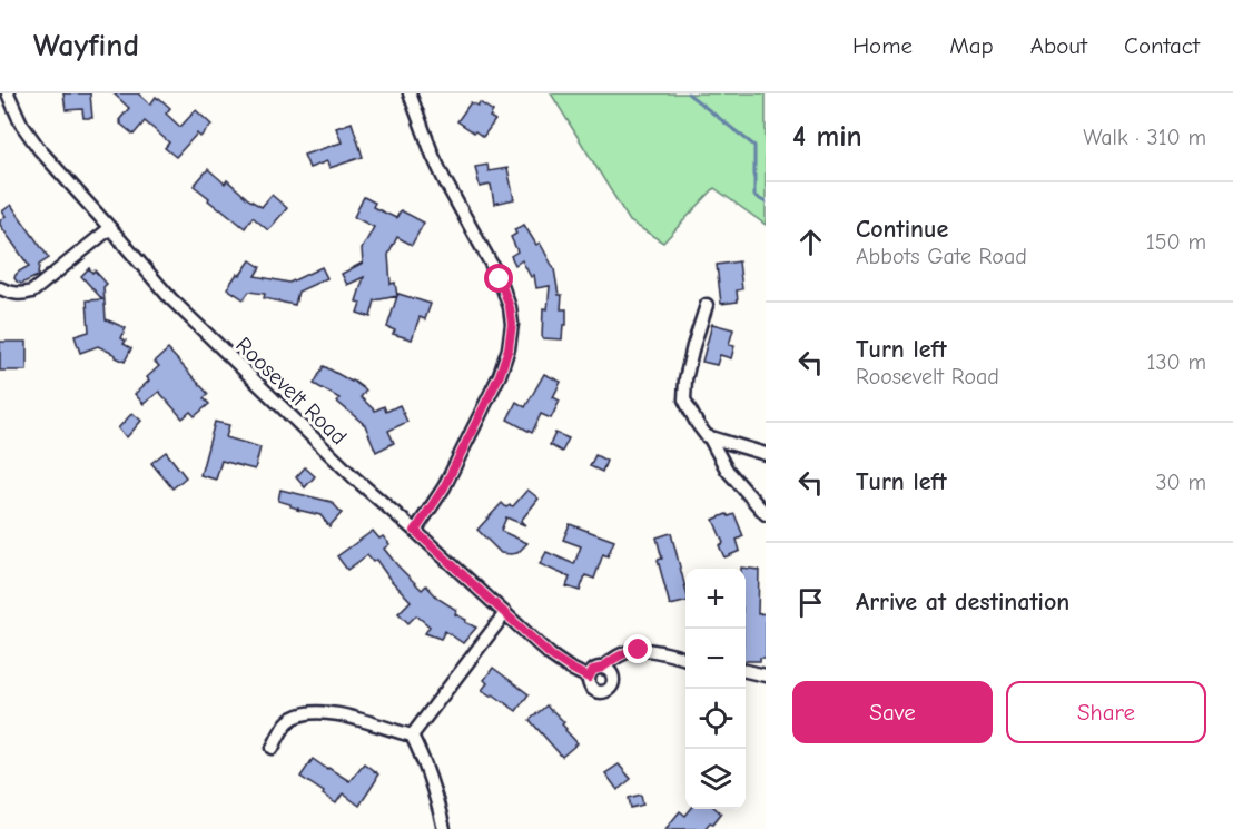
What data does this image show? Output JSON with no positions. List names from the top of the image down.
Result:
{
  "streets": {
    "street": ["Roosevelt Road"]
  },
  "page": {
    "header": "Wayfind",
    "nav": [
      "Home",
      "Map",
      "About",
      "Contact"
    ],
    "heading": ["4 min", "Walk · 310 m"],
    "list": [
      ["Continue", "Abbots Gate Road", "150 m"],
      ["Turn left", "Roosevelt Road", "130 m"],
      ["Turn left", "30 m"],
      "Arrive at destination"
    ],
    "map_buttons": ["+", "−"],
    "buttons": ["Save", "Share"]
  }
}
